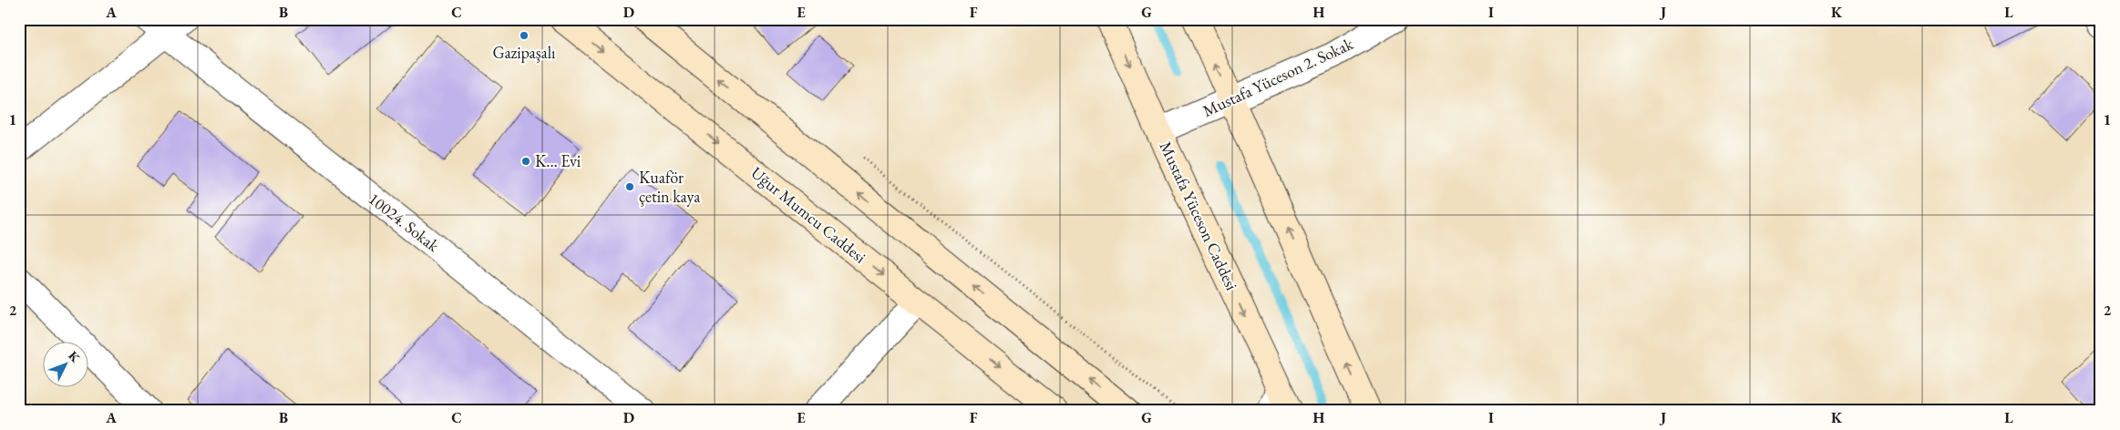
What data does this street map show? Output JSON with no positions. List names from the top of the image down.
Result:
{
  "streets": {
    "main road": ["Uğur Mumcu Caddesi", "Mustafa Yüceson Caddesi"],
    "street": ["Mustafa Yüceson 2. Sokak", "10024. Sokak"]
  },
  "crossings": [
    ["Mustafa Yüceson 2. Sokak", "Mustafa Yüceson Caddesi"]
  ],
  "places": ["Gazipaşalı", "K... Evi", "Kuaför çetin kaya"],
  "north": "top right",
  "grid": {
    "columns": [
      "A",
      "B",
      "C",
      "D",
      "E",
      "F",
      "G",
      "H",
      "I",
      "J",
      "K",
      "L"
    ],
    "rows": ["1", "2"]
  }
}
